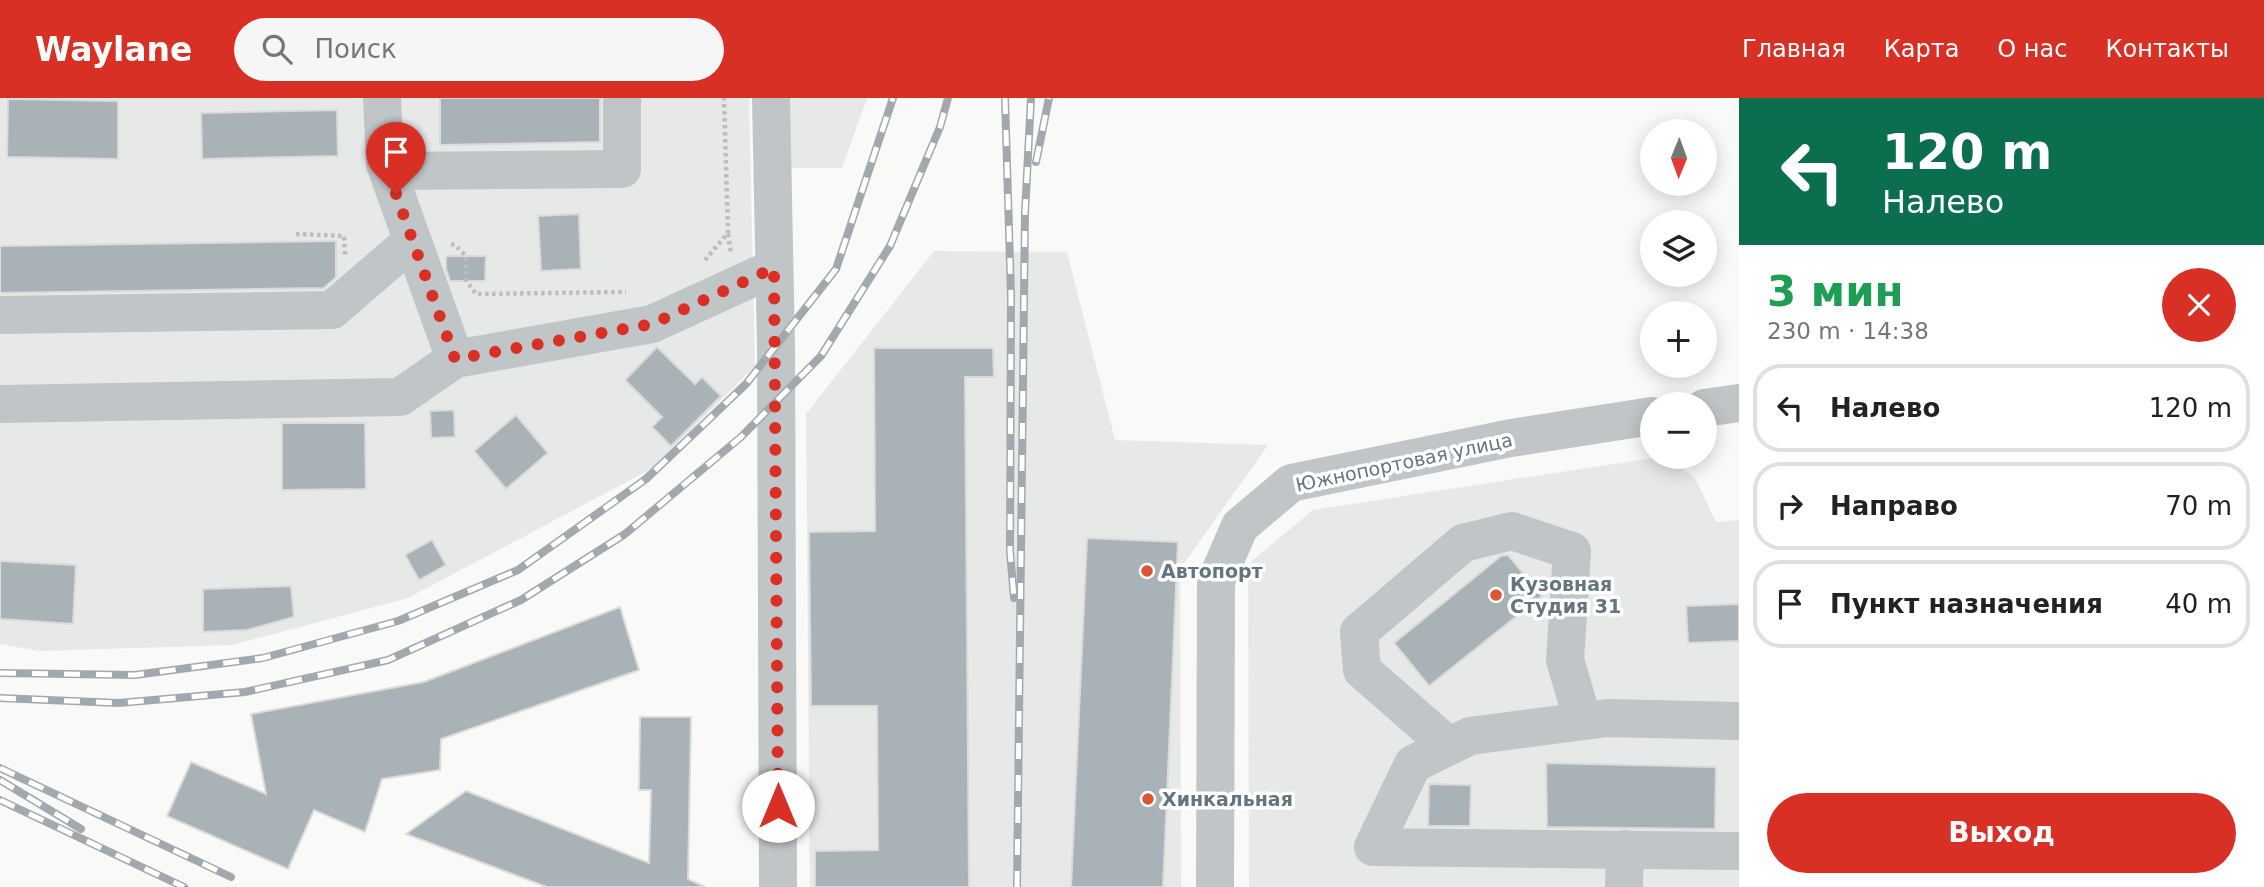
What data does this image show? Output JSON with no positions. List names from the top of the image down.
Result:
{
  "streets": {
    "street": ["Южнопортовая улица"]
  },
  "places": ["Автопорт", "Кузовная Студия 31", "Хинкальная"],
  "north": "bottom",
  "page": {
    "header": "Waylane",
    "search": "Поиск",
    "nav": [
      "Главная",
      "Карта",
      "О нас",
      "Контакты"
    ],
    "turn": ["120 m", "Налево"],
    "map_buttons": ["+", "−"],
    "heading": ["3 мин", "230 m · 14:38"],
    "list": [
      {
        "name": "Налево",
        "value": "120 m"
      },
      {
        "name": "Направо",
        "value": "70 m"
      },
      {
        "name": "Пункт назначения",
        "value": "40 m"
      }
    ],
    "buttons": "Выход"
  }
}
